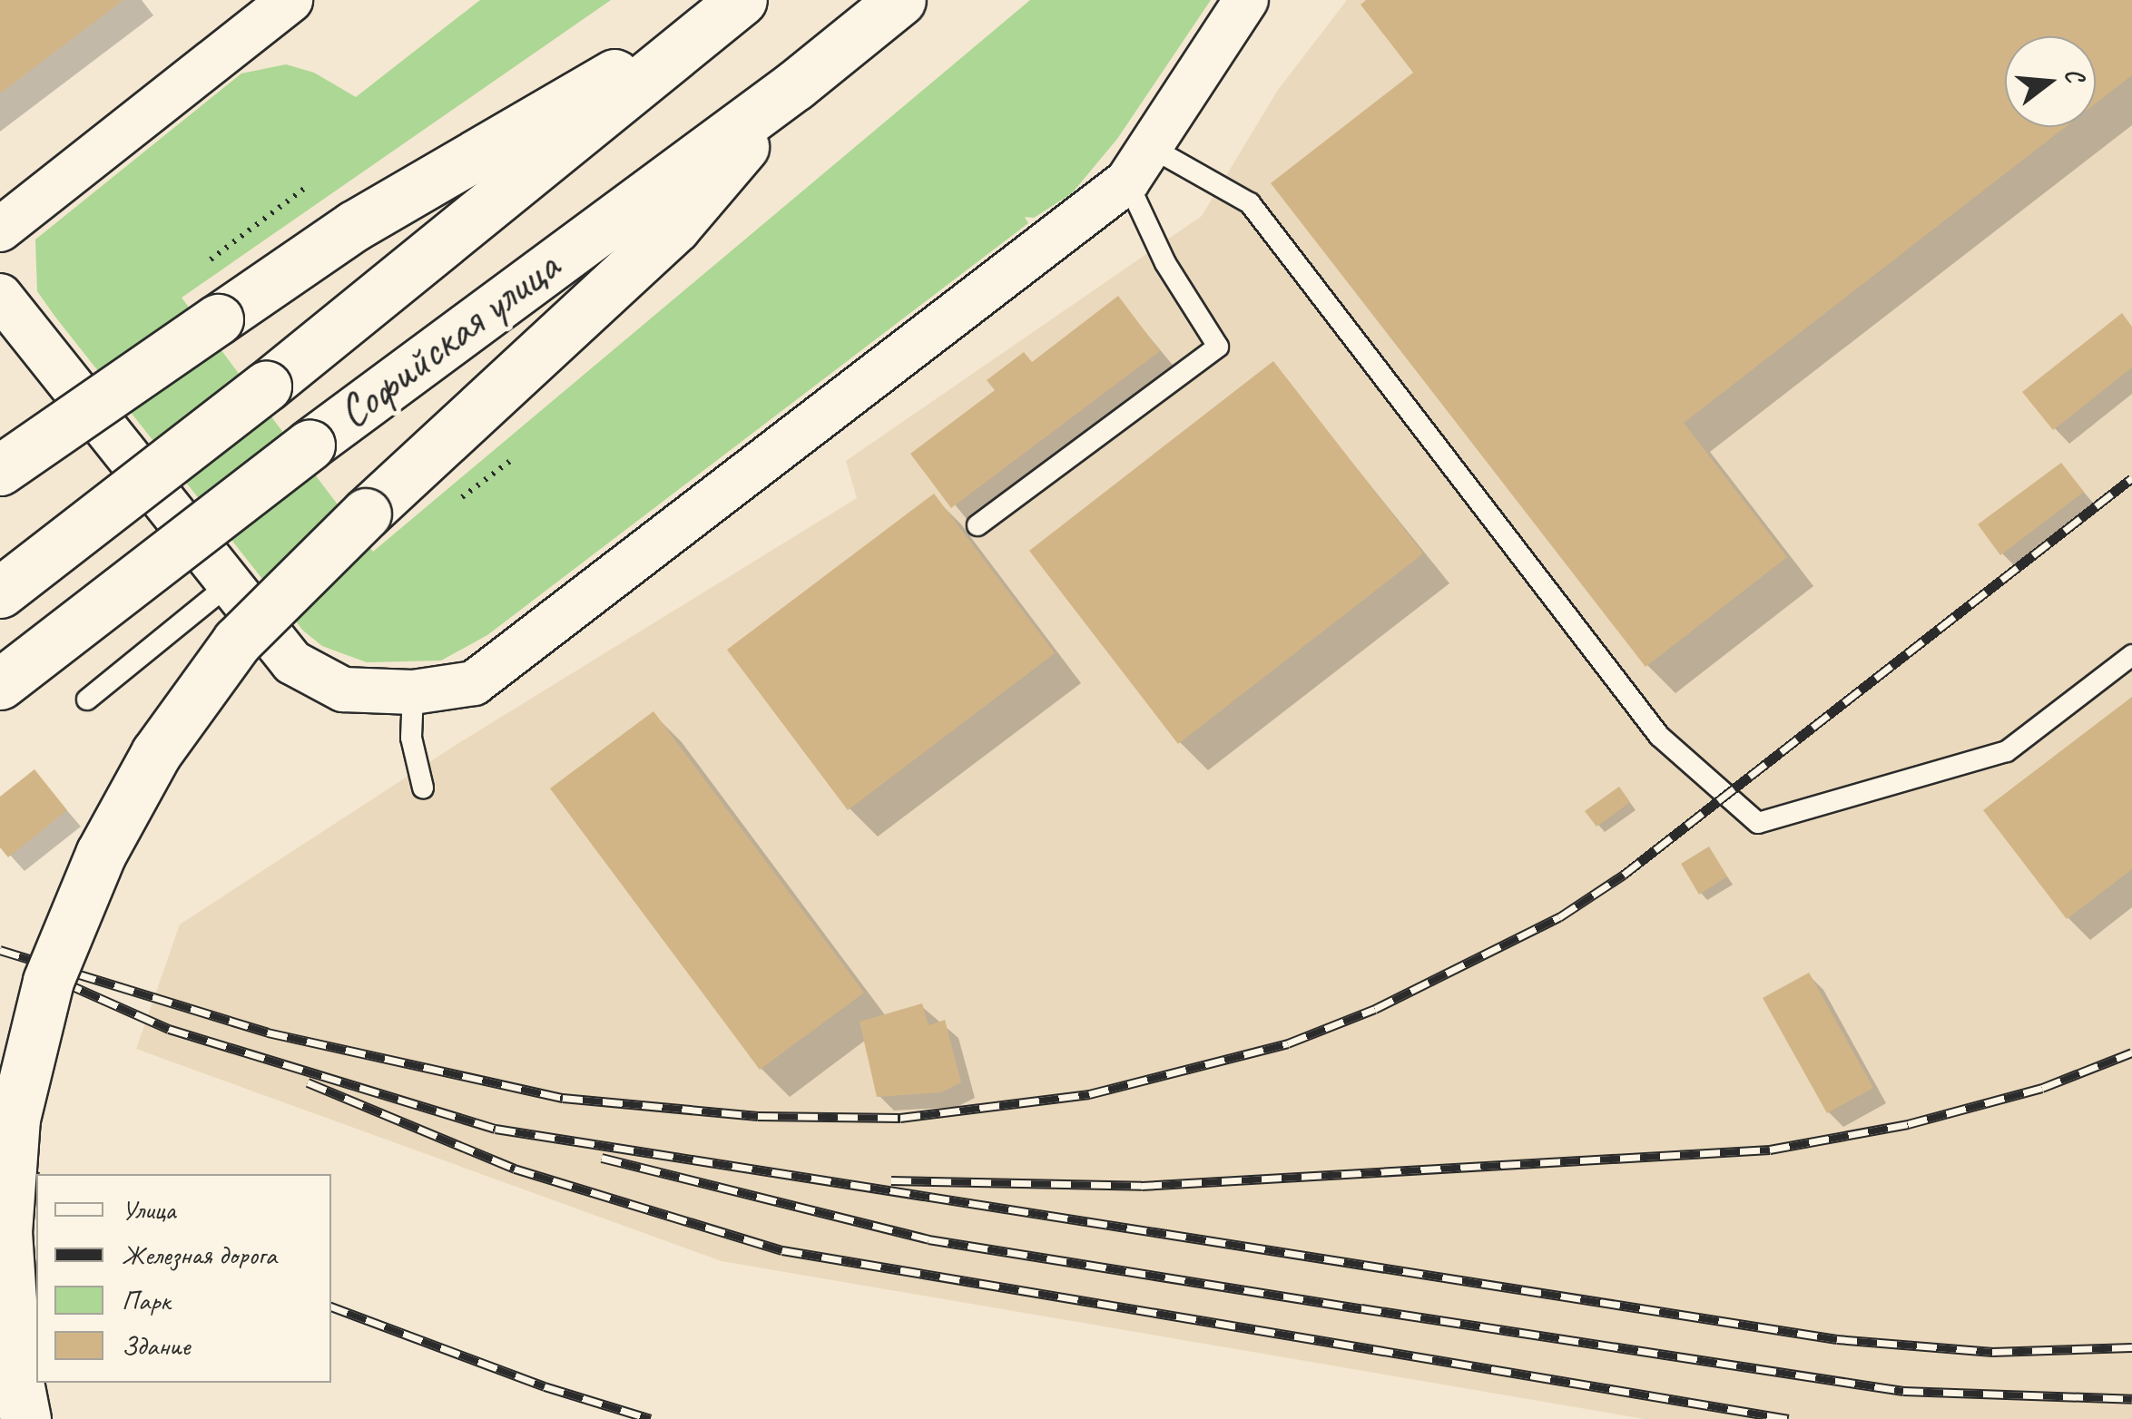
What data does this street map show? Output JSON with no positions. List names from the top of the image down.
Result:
{
  "streets": {
    "main road": ["Софийская улица"]
  },
  "legend": [
    "Улица",
    "Железная дорога",
    "Парк",
    "Здание"
  ],
  "north": "right"
}
